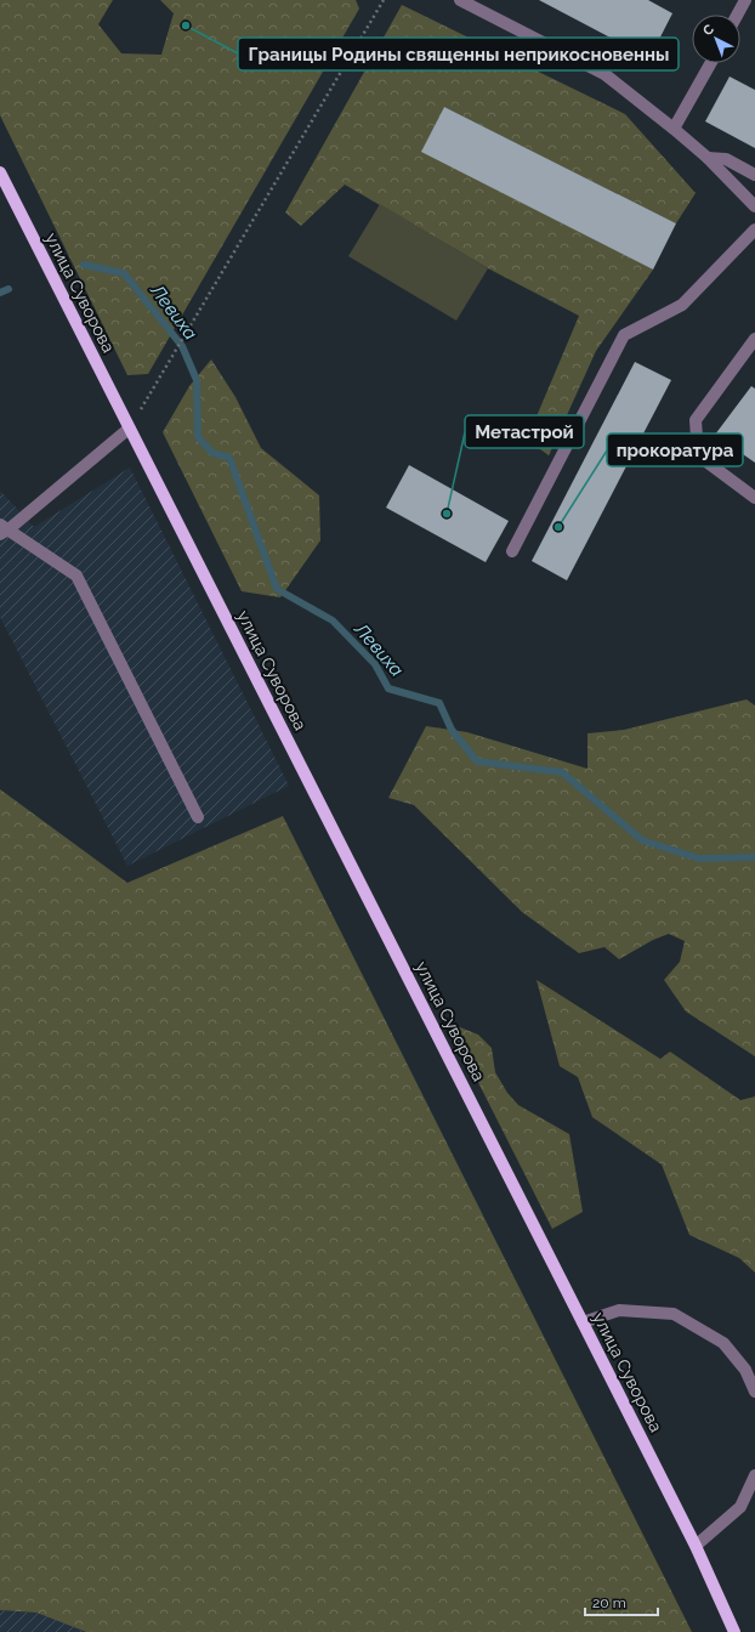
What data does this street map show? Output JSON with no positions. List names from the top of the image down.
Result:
{
  "streets": {
    "main road": ["улица Суворова"]
  },
  "water": ["Левиха"],
  "places": ["Границы Родины священны неприкосновенны", "Метастрой", "прокоратура"],
  "scale_bar": "20 m",
  "north": "top left"
}
